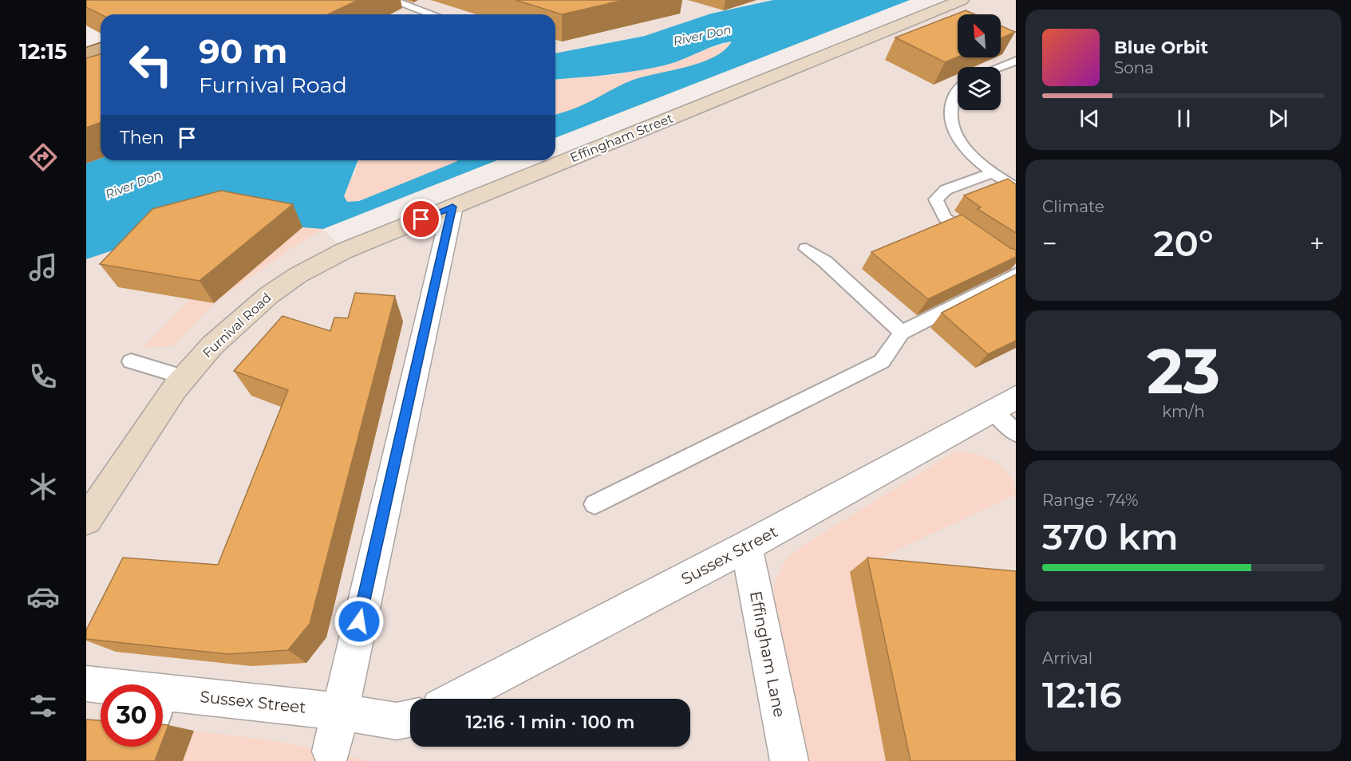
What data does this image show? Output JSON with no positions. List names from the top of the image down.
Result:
{
  "streets": {
    "main road": ["Effingham Street", "Furnival Road"],
    "street": ["Sussex Street", "Effingham Lane"]
  },
  "crossings": [
    ["Effingham Street", "Furnival Road"],
    ["Sussex Street", "Effingham Lane"]
  ],
  "water": ["River Don"],
  "north": "top left",
  "page": {
    "tabs": "12:15",
    "turn": ["90 m", "Furnival Road"],
    "song": ["Blue Orbit", "Sona"],
    "then": "Then",
    "tile": [
      "Climate",
      ["23", "km/h"],
      ["Range · 74%", "370 km"],
      ["Arrival", "12:16"]
    ],
    "heat": ["−", "20°", "+"],
    "limit": "30",
    "trip": "12:16 · 1 min · 100 m"
  }
}
